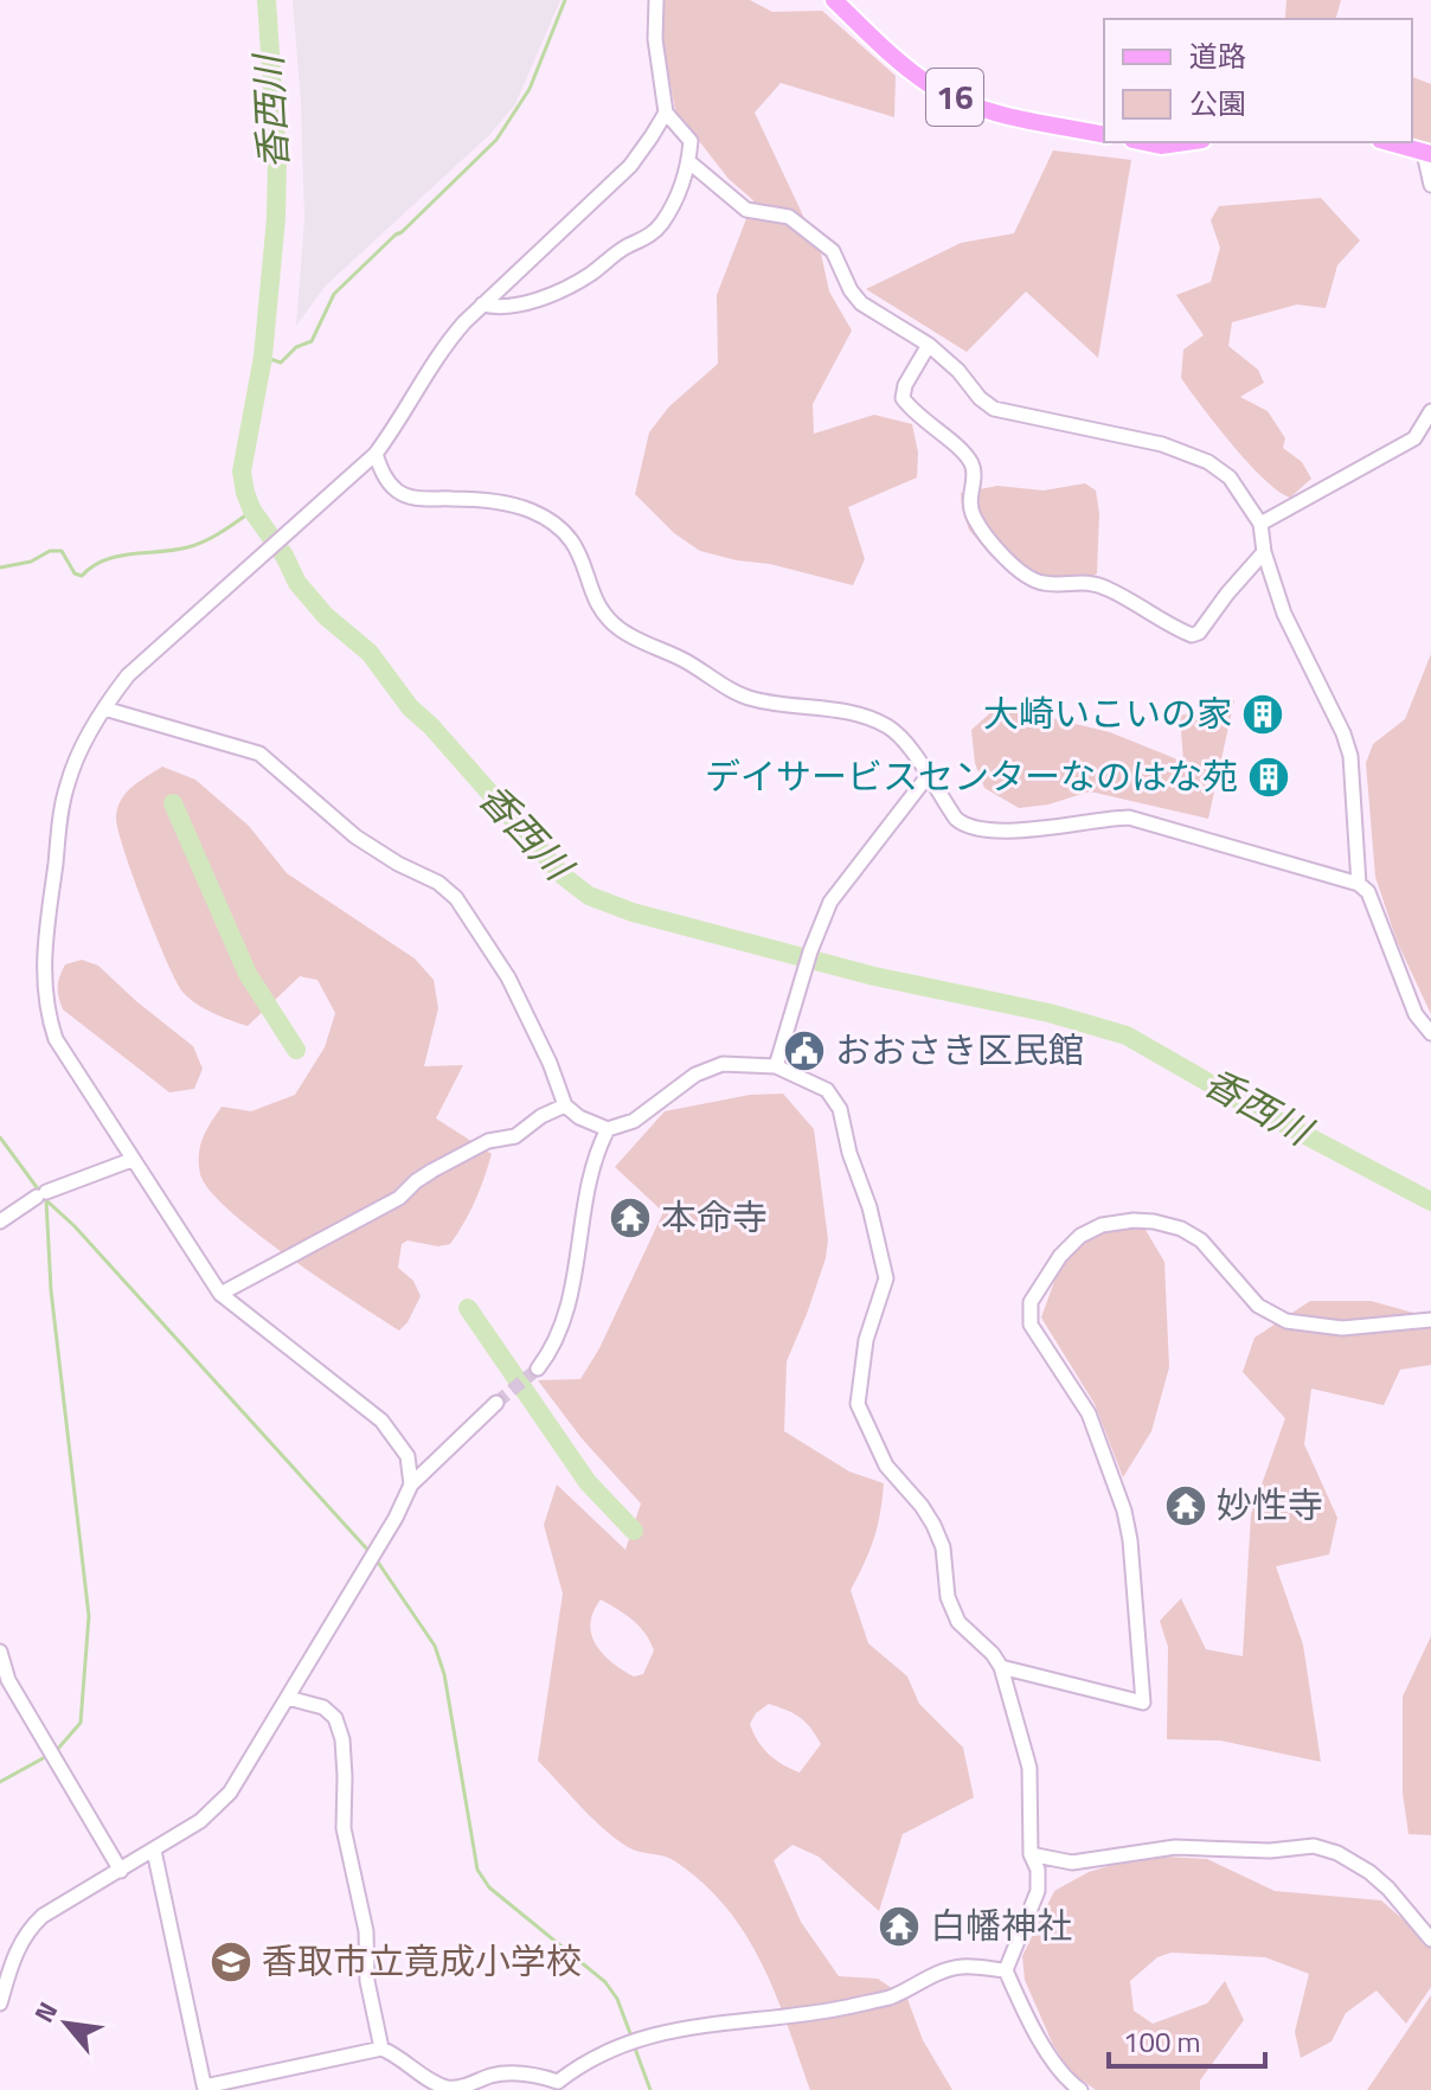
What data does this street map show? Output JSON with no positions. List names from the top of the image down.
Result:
{
  "streets": {
    "main road": ["16"]
  },
  "water": ["香西川"],
  "places": {
    "building": ["大崎いこいの家", "デイサービスセンターなのはな苑"],
    "public building": ["おおさき区民館"],
    "temple": ["本命寺", "妙性寺", "白幡神社"],
    "school or university": ["香取市立竟成小学校"]
  },
  "legend": ["道路", "公園"],
  "scale_bar": "100 m",
  "north": "top left"
}
